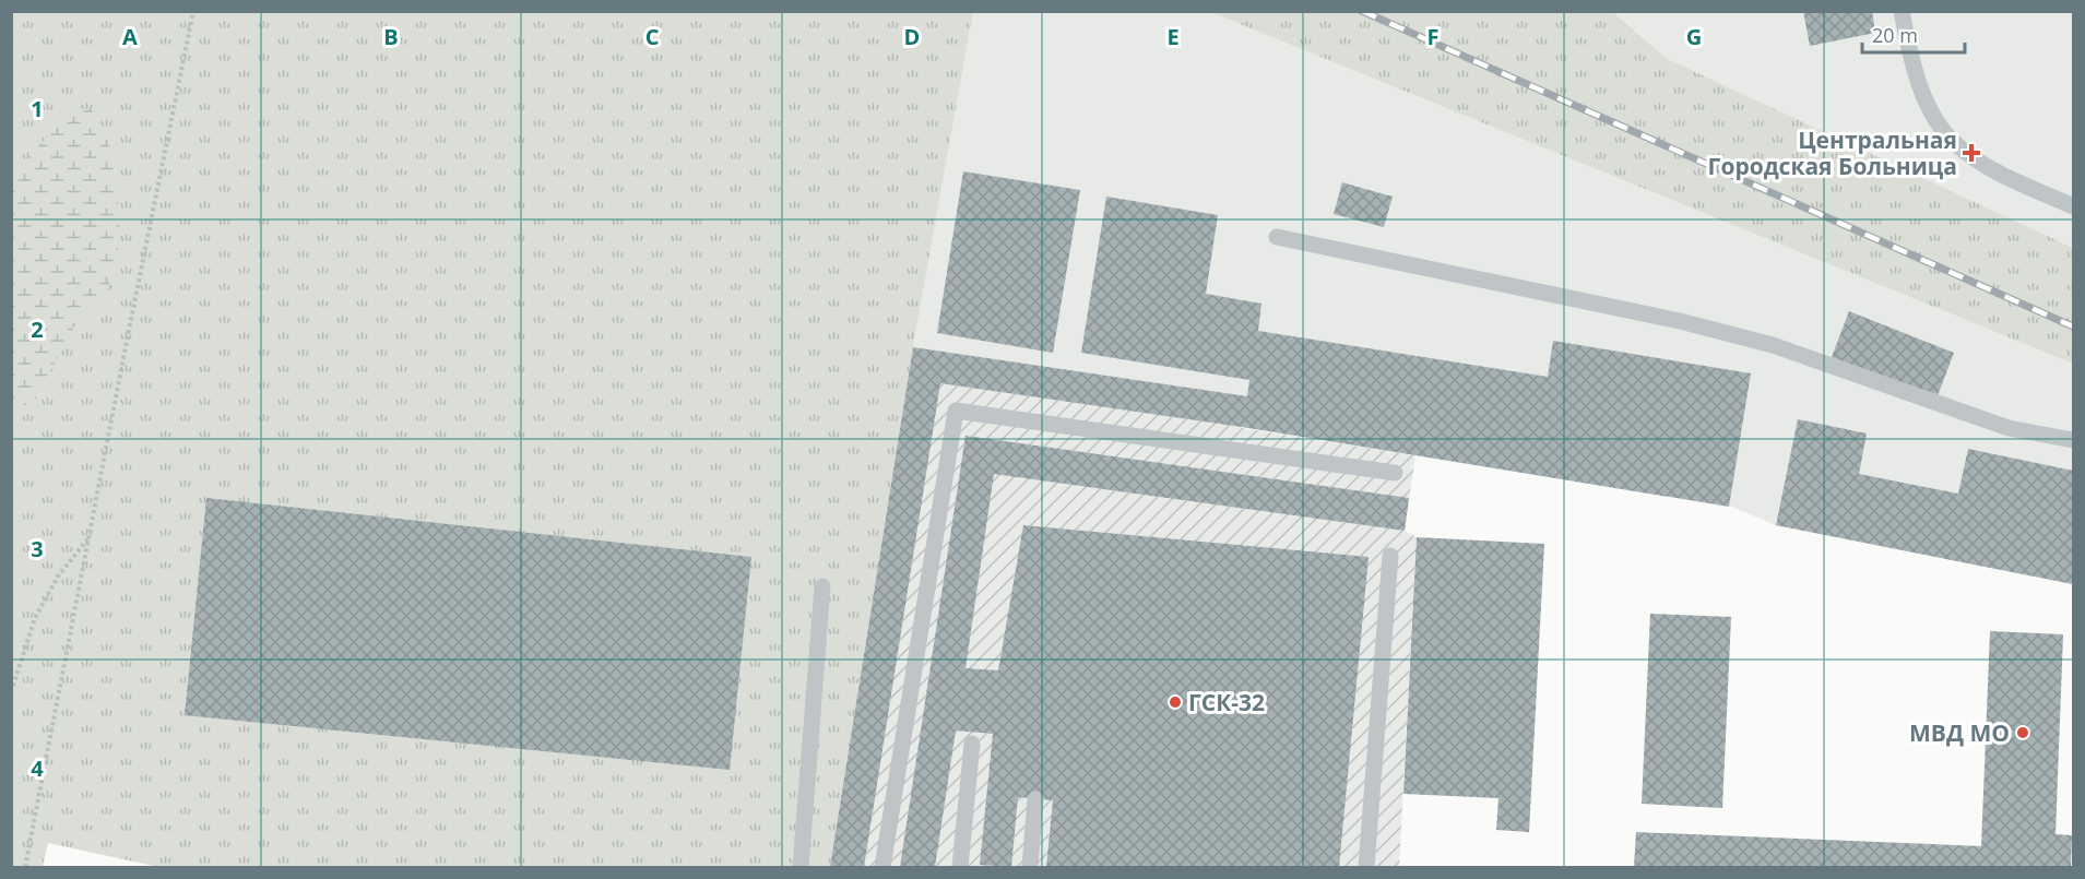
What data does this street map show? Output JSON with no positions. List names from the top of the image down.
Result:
{
  "places": {
    "health": ["Центральная Городская Больница"],
    "other": ["ГСК-32", "МВД МО"]
  },
  "scale_bar": "20 m",
  "grid": {
    "columns": [
      "A",
      "B",
      "C",
      "D",
      "E",
      "F",
      "G"
    ],
    "rows": [
      "1",
      "2",
      "3",
      "4"
    ]
  }
}
